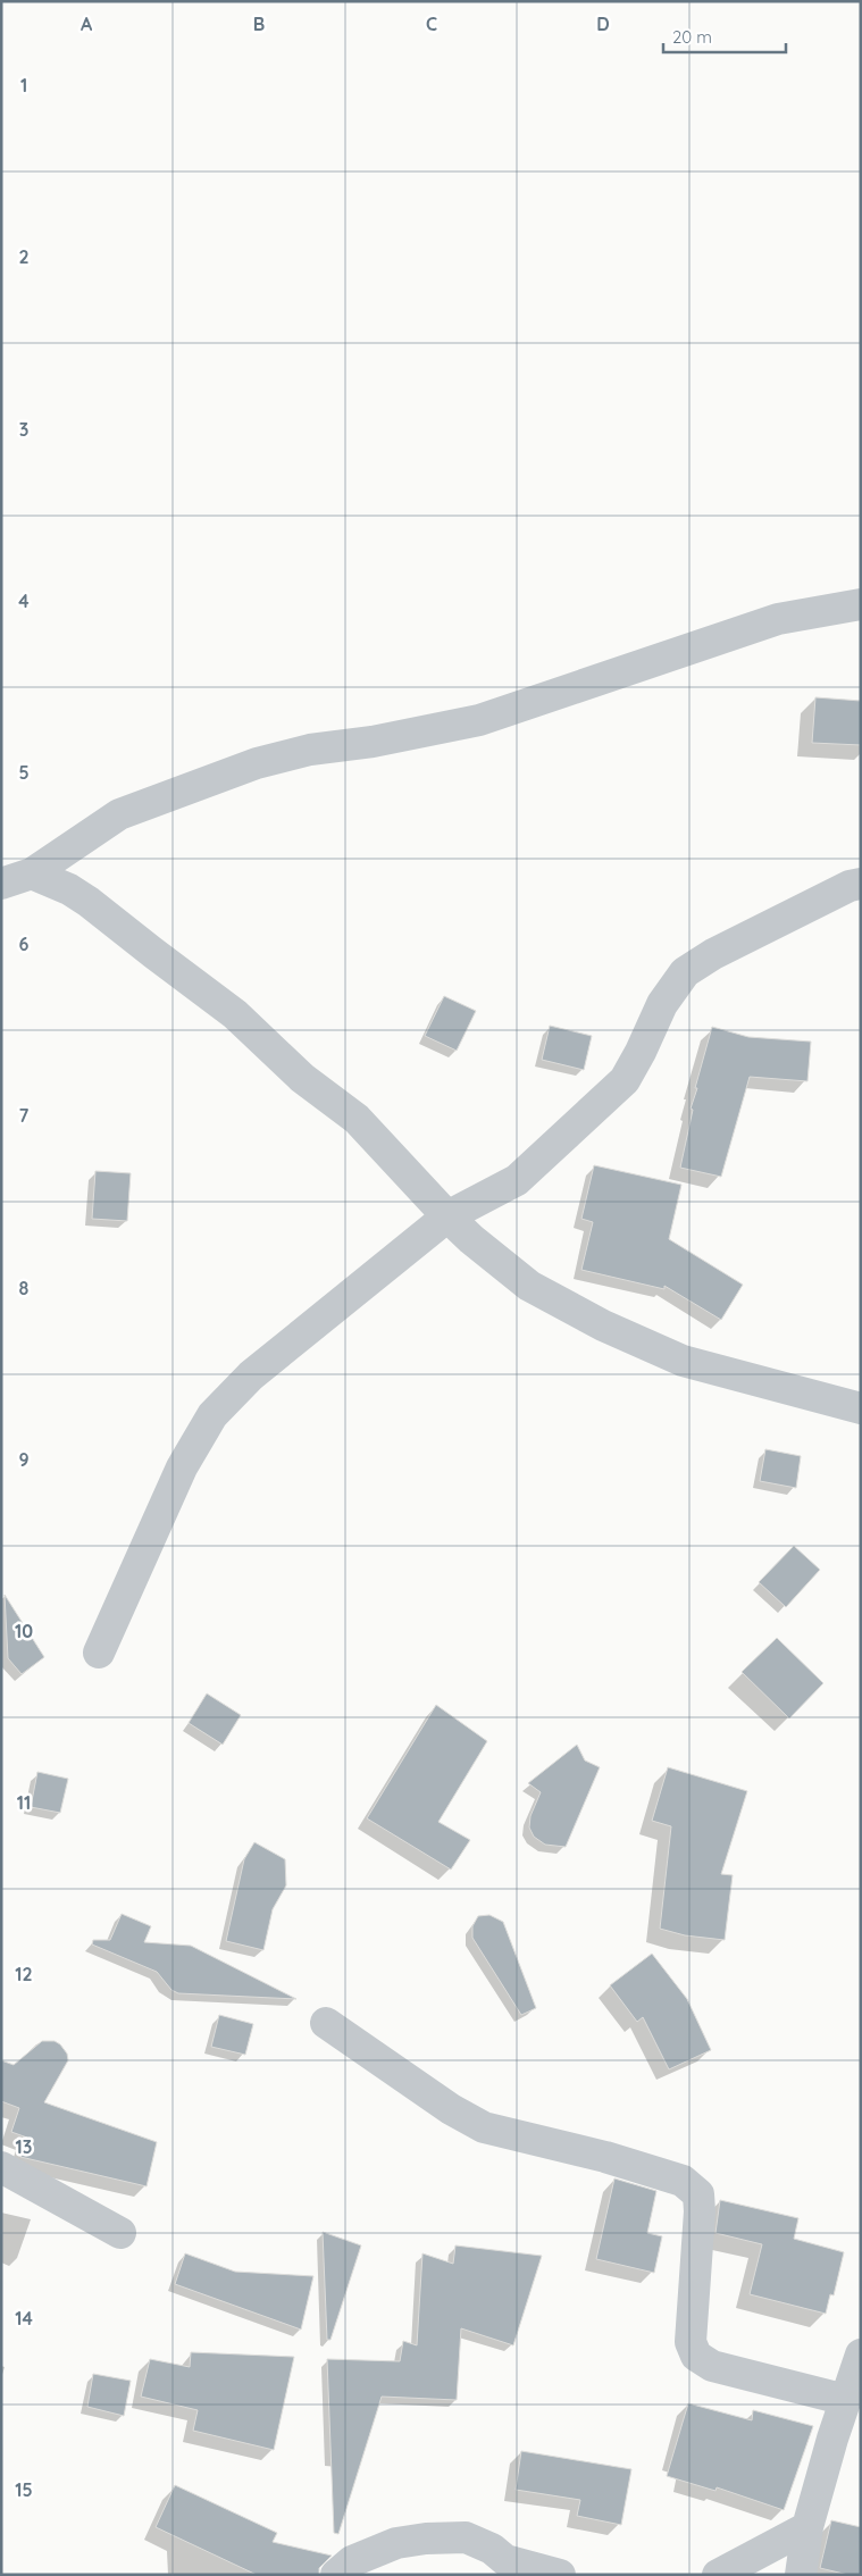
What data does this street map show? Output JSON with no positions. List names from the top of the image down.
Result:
{
  "scale_bar": "20 m",
  "grid": {
    "columns": [
      "A",
      "B",
      "C",
      "D"
    ],
    "rows": [
      "1",
      "2",
      "3",
      "4",
      "5",
      "6",
      "7",
      "8",
      "9",
      "10",
      "11",
      "12",
      "13",
      "14",
      "15"
    ]
  }
}
